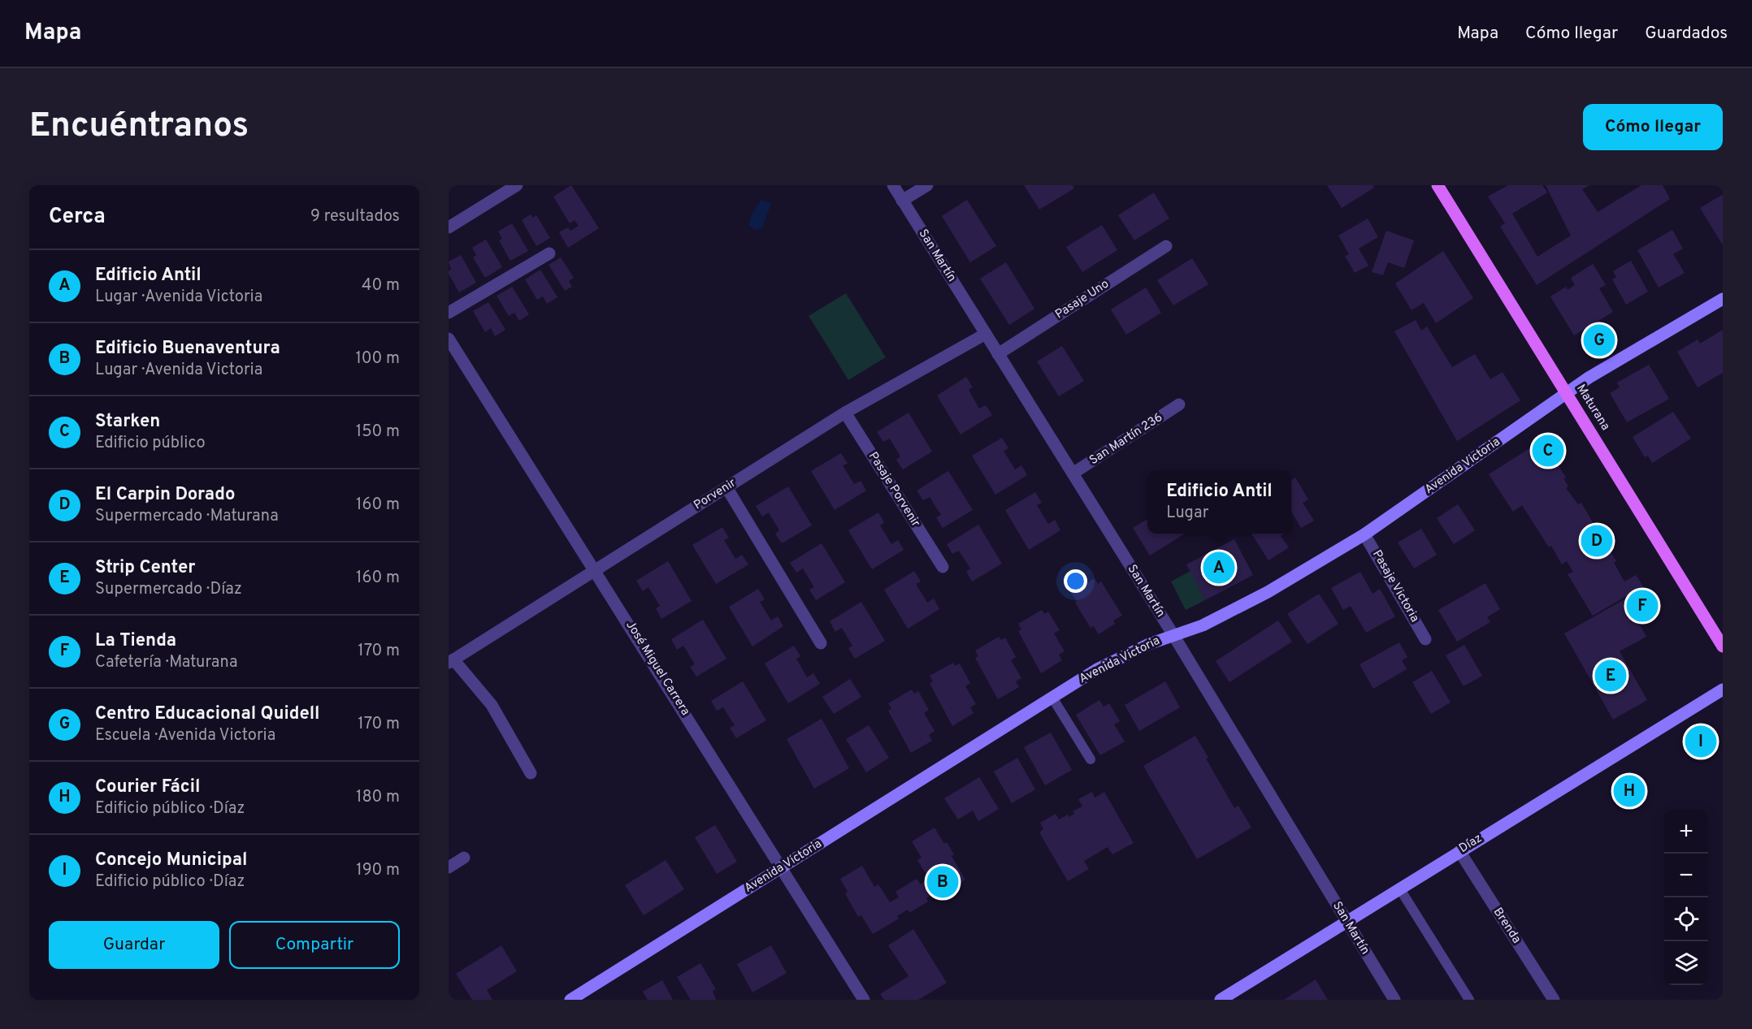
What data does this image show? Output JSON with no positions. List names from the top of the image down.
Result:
{
  "streets": {
    "main road": ["Maturana"],
    "street": [
      "San Martín",
      "Pasaje Uno",
      "San Martín 236",
      "Avenida Victoria",
      "Pasaje Porvenir",
      "Porvenir",
      "Pasaje Victoria",
      "José Miguel Carrera",
      "Díaz",
      "Brenda"
    ]
  },
  "crossings": [
    ["San Martín", "Pasaje Uno"],
    ["San Martín", "San Martín 236"],
    ["San Martín", "Avenida Victoria"],
    ["San Martín", "Porvenir"],
    ["San Martín", "Díaz"],
    ["Maturana", "Avenida Victoria"],
    ["Avenida Victoria", "Pasaje Victoria"],
    ["Avenida Victoria", "José Miguel Carrera"],
    ["Pasaje Porvenir", "Porvenir"],
    ["Porvenir", "José Miguel Carrera"],
    ["Díaz", "Brenda"]
  ],
  "page": {
    "header": "Mapa",
    "nav": ["Mapa", "Cómo llegar", "Guardados"],
    "buttons": [
      "Cómo llegar",
      ["Guardar", "Compartir"]
    ],
    "title": "Encuéntranos",
    "heading": ["Cerca", "9 resultados"],
    "list": [
      {
        "mark": "A",
        "name": "Edificio Antil",
        "note": "Lugar · Avenida Victoria",
        "value": "40 m"
      },
      {
        "mark": "B",
        "name": "Edificio Buenaventura",
        "note": "Lugar · Avenida Victoria",
        "value": "100 m"
      },
      {
        "mark": "C",
        "name": "Starken",
        "note": "Edificio público",
        "value": "150 m"
      },
      {
        "mark": "D",
        "name": "El Carpin Dorado",
        "note": "Supermercado · Maturana",
        "value": "160 m"
      },
      {
        "mark": "E",
        "name": "Strip Center",
        "note": "Supermercado · Díaz",
        "value": "160 m"
      },
      {
        "mark": "F",
        "name": "La Tienda",
        "note": "Cafetería · Maturana",
        "value": "170 m"
      },
      {
        "mark": "G",
        "name": "Centro Educacional Quidell",
        "note": "Escuela · Avenida Victoria",
        "value": "170 m"
      },
      {
        "mark": "H",
        "name": "Courier Fácil",
        "note": "Edificio público · Díaz",
        "value": "180 m"
      },
      {
        "mark": "I",
        "name": "Concejo Municipal",
        "note": "Edificio público · Díaz",
        "value": "190 m"
      }
    ],
    "pins": [
      "G",
      "C",
      "D",
      "A",
      "F",
      "E",
      "I",
      "H",
      "B"
    ],
    "popup": ["Edificio Antil", "Lugar"],
    "map_buttons": ["+", "−"]
  }
}
